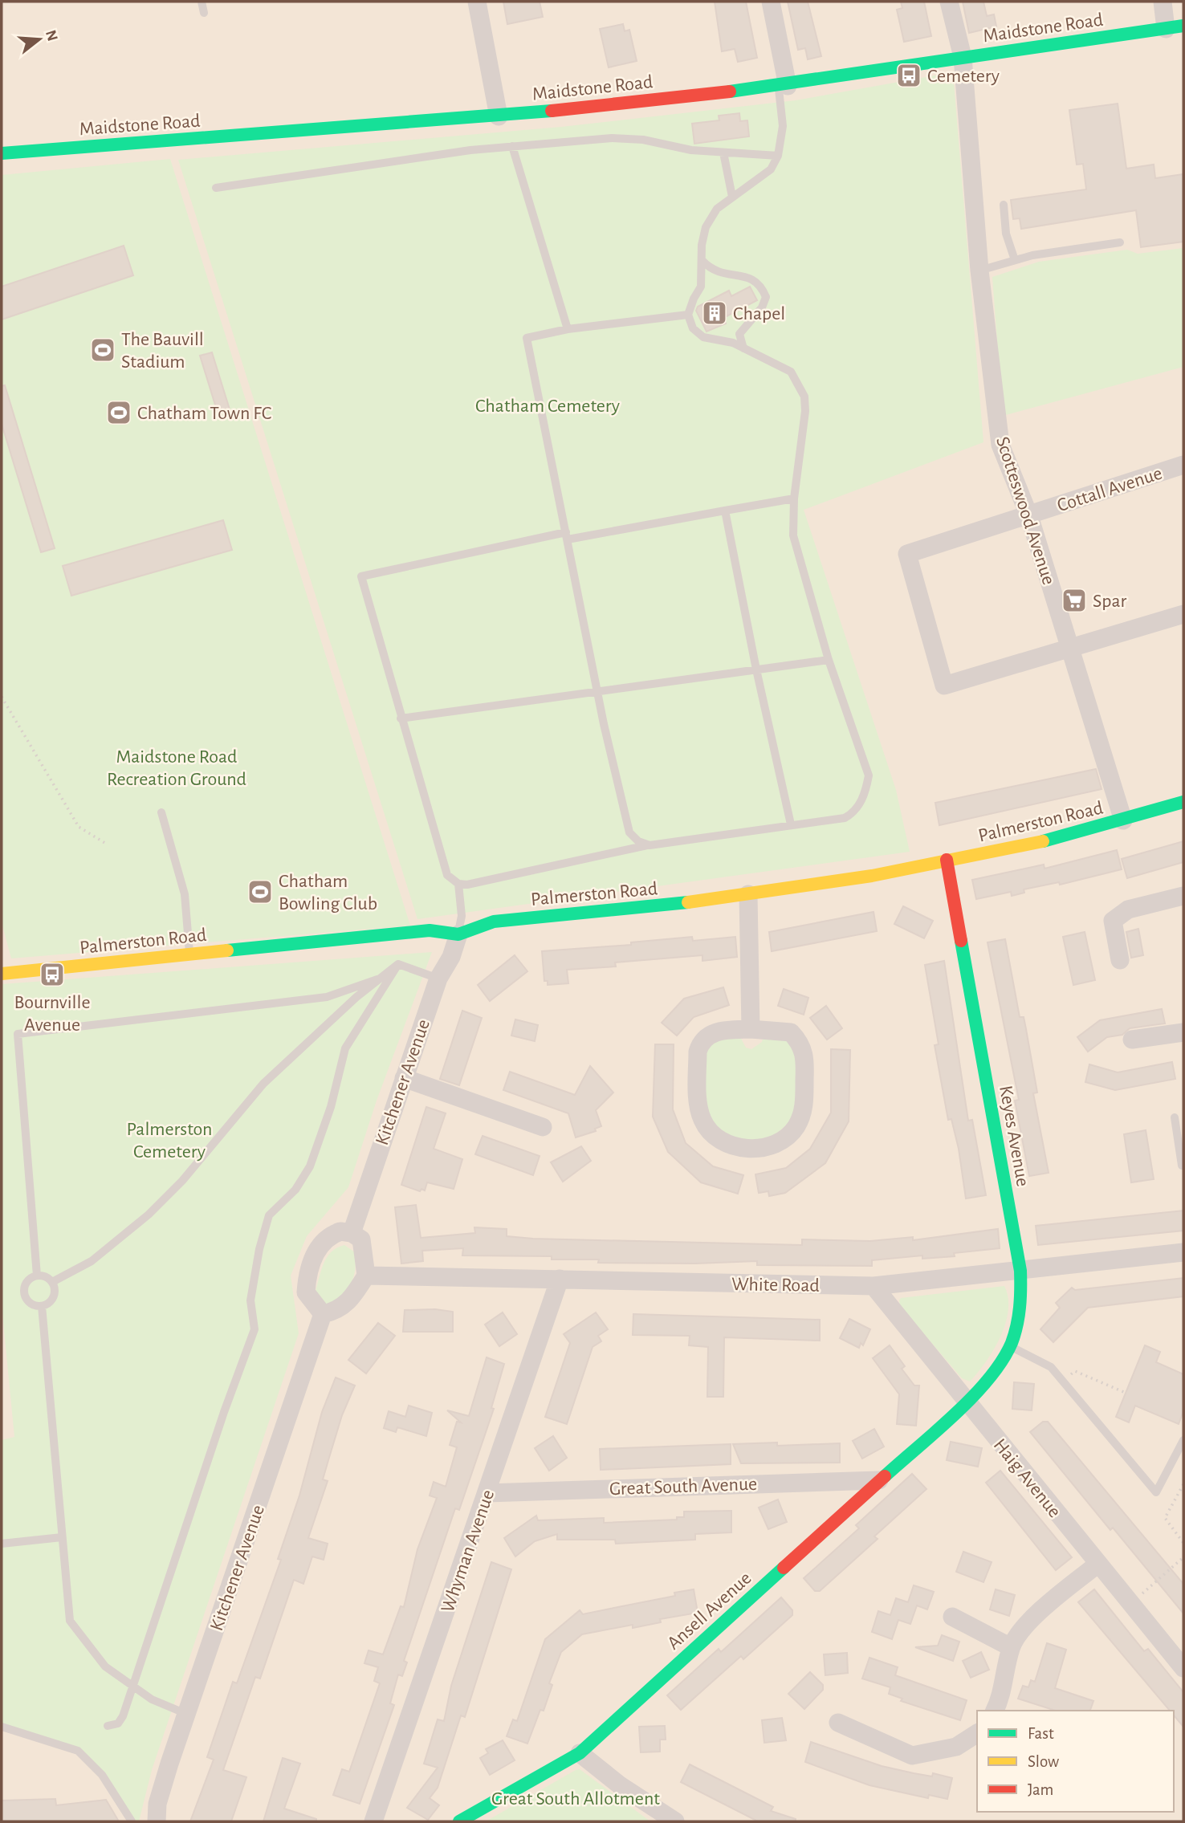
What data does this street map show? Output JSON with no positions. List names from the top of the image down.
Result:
{
  "streets": {
    "street": [
      "Maidstone Road",
      "Cottall Avenue",
      "Scotteswood Avenue",
      "Palmerston Road",
      "Kitchener Avenue",
      "Keyes Avenue",
      "White Road",
      "Haig Avenue",
      "Great South Avenue",
      "Whyman Avenue",
      "Ansell Avenue"
    ]
  },
  "crossings": [
    ["Maidstone Road", "Scotteswood Avenue"],
    ["Cottall Avenue", "Scotteswood Avenue"],
    ["Scotteswood Avenue", "Palmerston Road"],
    ["Palmerston Road", "Kitchener Avenue"],
    ["Palmerston Road", "Keyes Avenue"],
    ["Kitchener Avenue", "White Road"],
    ["Keyes Avenue", "White Road"],
    ["Keyes Avenue", "Haig Avenue"],
    ["Keyes Avenue", "Ansell Avenue"],
    ["White Road", "Haig Avenue"],
    ["White Road", "Whyman Avenue"],
    ["Haig Avenue", "Ansell Avenue"],
    ["Great South Avenue", "Whyman Avenue"],
    ["Great South Avenue", "Ansell Avenue"]
  ],
  "parks": [
    "Chatham Cemetery",
    "Maidstone Road Recreation Ground",
    "Palmerston Cemetery",
    "Great South Allotment"
  ],
  "places": {
    "bus stop": ["Cemetery", "Bournville Avenue"],
    "building": ["Chapel"],
    "sports": ["The Bauvill Stadium", "Chatham Town FC", "Chatham Bowling Club"],
    "supermarket": ["Spar"]
  },
  "legend": ["Fast", "Slow", "Jam"],
  "north": "right"
}
